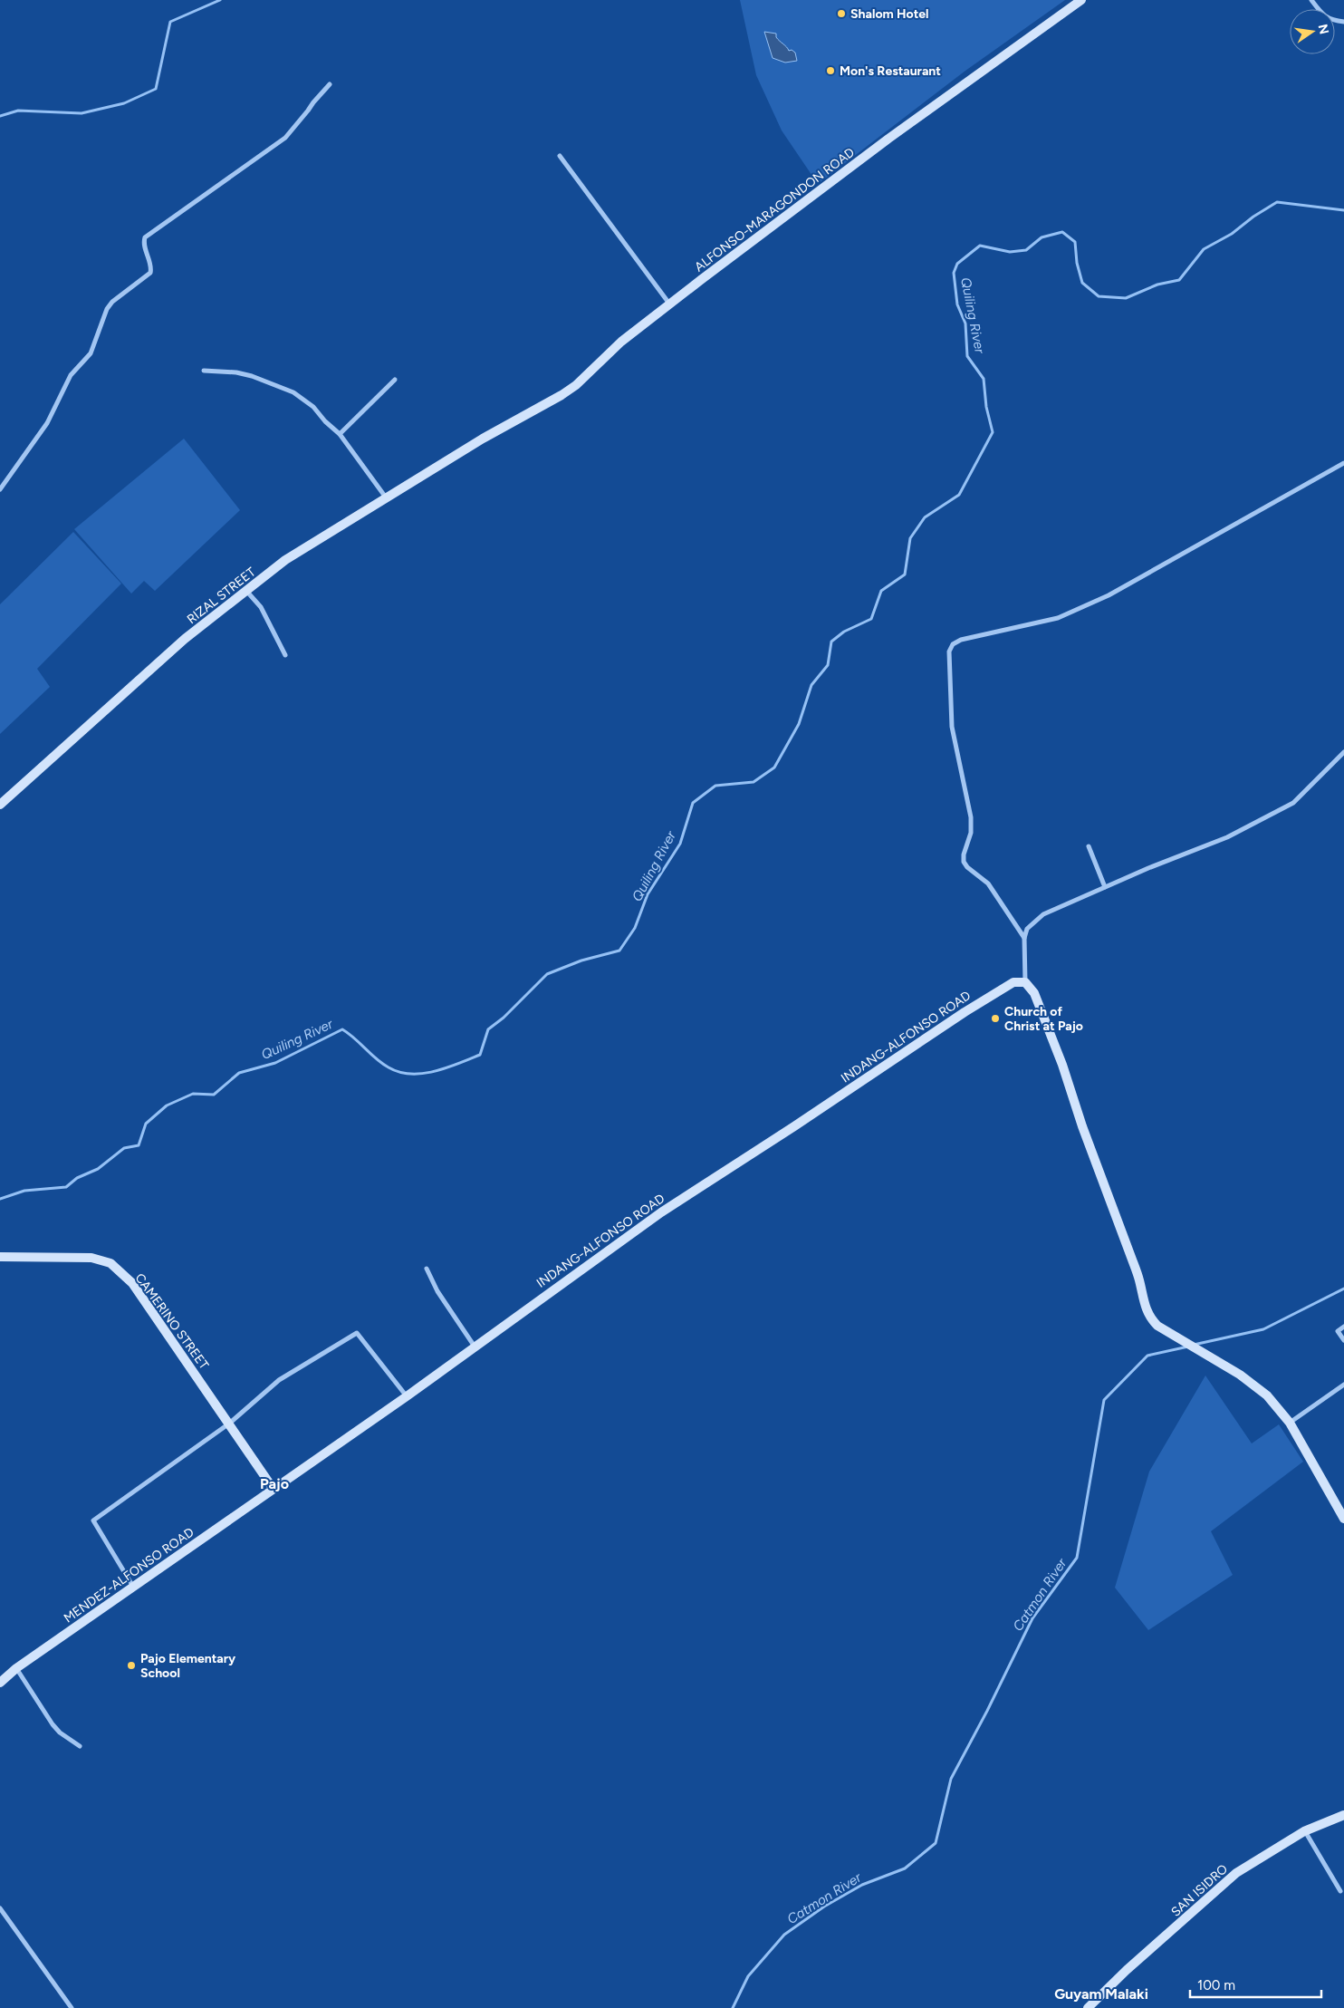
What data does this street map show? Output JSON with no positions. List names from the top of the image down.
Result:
{
  "streets": {
    "main road": [
      "ALFONSO-MARAGONDON ROAD",
      "RIZAL STREET",
      "INDANG-ALFONSO ROAD",
      "CAMERINO STREET",
      "MENDEZ-ALFONSO ROAD",
      "SAN ISIDRO"
    ]
  },
  "crossings": [
    ["ALFONSO-MARAGONDON ROAD", "RIZAL STREET"],
    ["INDANG-ALFONSO ROAD", "CAMERINO STREET"],
    ["INDANG-ALFONSO ROAD", "MENDEZ-ALFONSO ROAD"],
    ["CAMERINO STREET", "MENDEZ-ALFONSO ROAD"]
  ],
  "districts": ["Pajo", "Guyam Malaki"],
  "water": ["Quiling River", "Catmon River"],
  "places": [
    "Shalom Hotel",
    "Mon's Restaurant",
    "Church of Christ at Pajo",
    "Pajo Elementary School"
  ],
  "scale_bar": "100 m",
  "north": "right"
}
